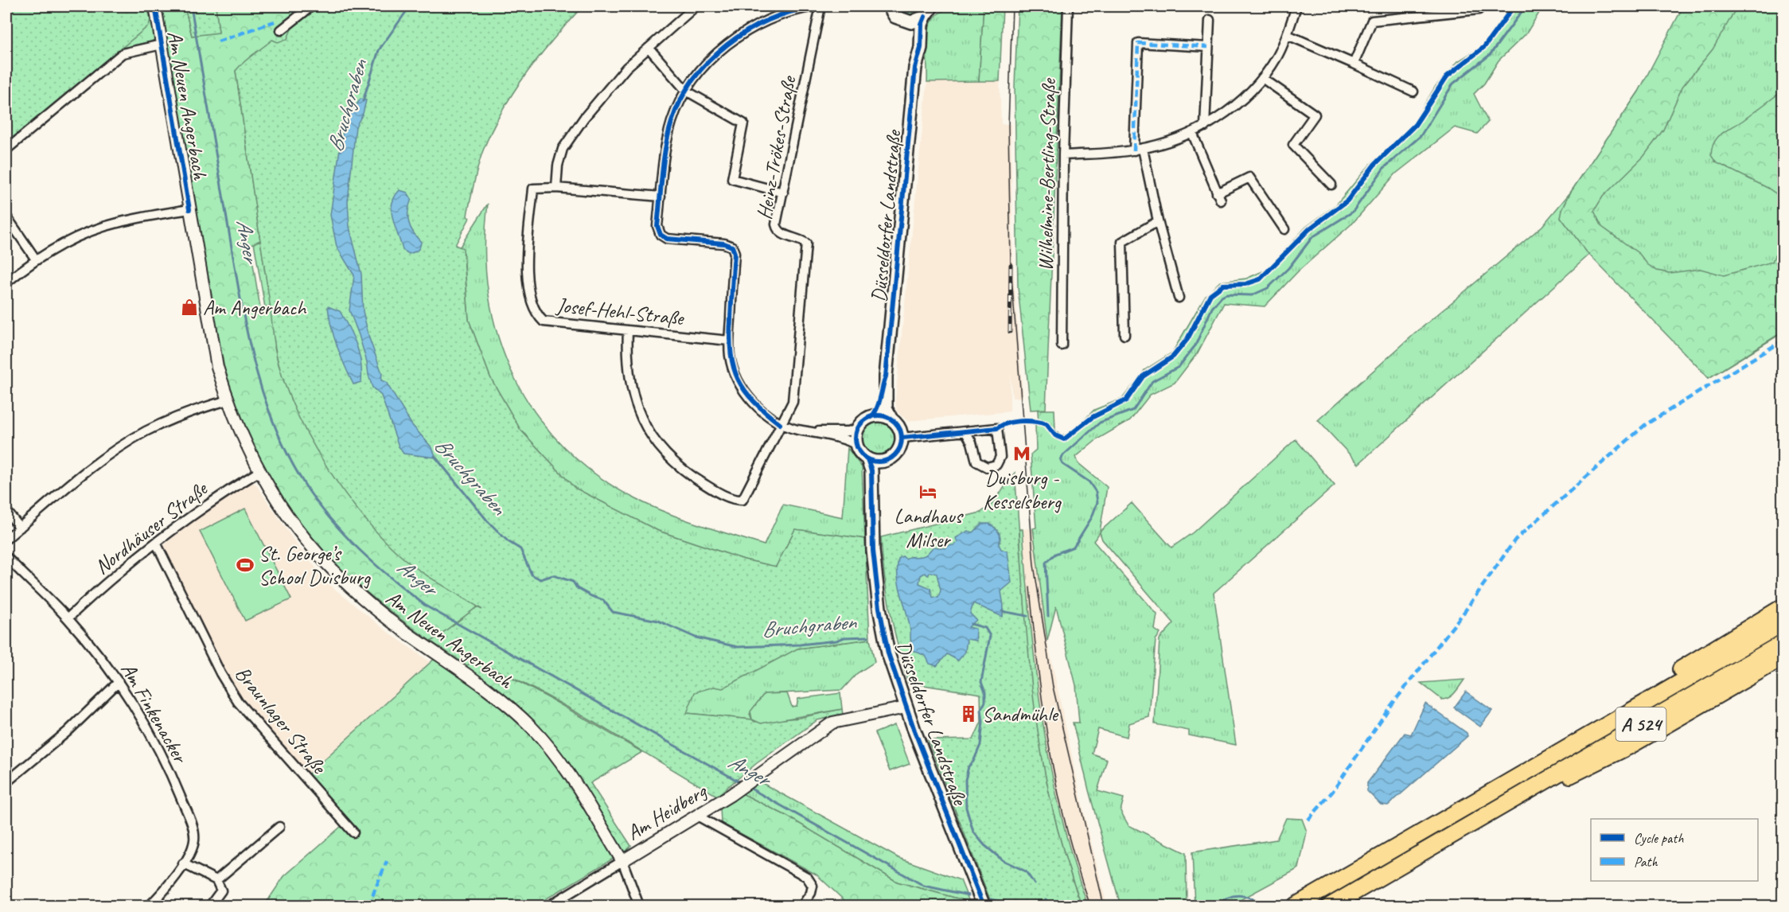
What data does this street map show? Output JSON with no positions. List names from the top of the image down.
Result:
{
  "streets": {
    "highway": ["A 524"],
    "main road": ["Düsseldorfer Landstraße"],
    "street": [
      "Am Neuen Angerbach",
      "Heinz-Trökes-Straße",
      "Wilhelmine-Bertling-Straße",
      "Josef-Hehl-Straße",
      "Nordhäuser Straße",
      "Am Finkenacker",
      "Braunlager Straße",
      "Am Heidberg"
    ]
  },
  "crossings": [
    ["Am Neuen Angerbach", "Nordhäuser Straße"],
    ["Am Neuen Angerbach", "Am Heidberg"],
    ["Heinz-Trökes-Straße", "Josef-Hehl-Straße"],
    ["Düsseldorfer Landstraße", "Am Heidberg"],
    ["Nordhäuser Straße", "Am Finkenacker"],
    ["Nordhäuser Straße", "Braunlager Straße"]
  ],
  "water": ["Bruchgraben", "Anger"],
  "places": {
    "shop": ["Am Angerbach"],
    "metro station": ["Duisburg - Kesselsberg"],
    "hotel": ["Landhaus Milser"],
    "sports": ["St. George’s School Duisburg"],
    "building": ["Sandmühle"]
  },
  "legend": ["Cycle path", "Path"]
}
